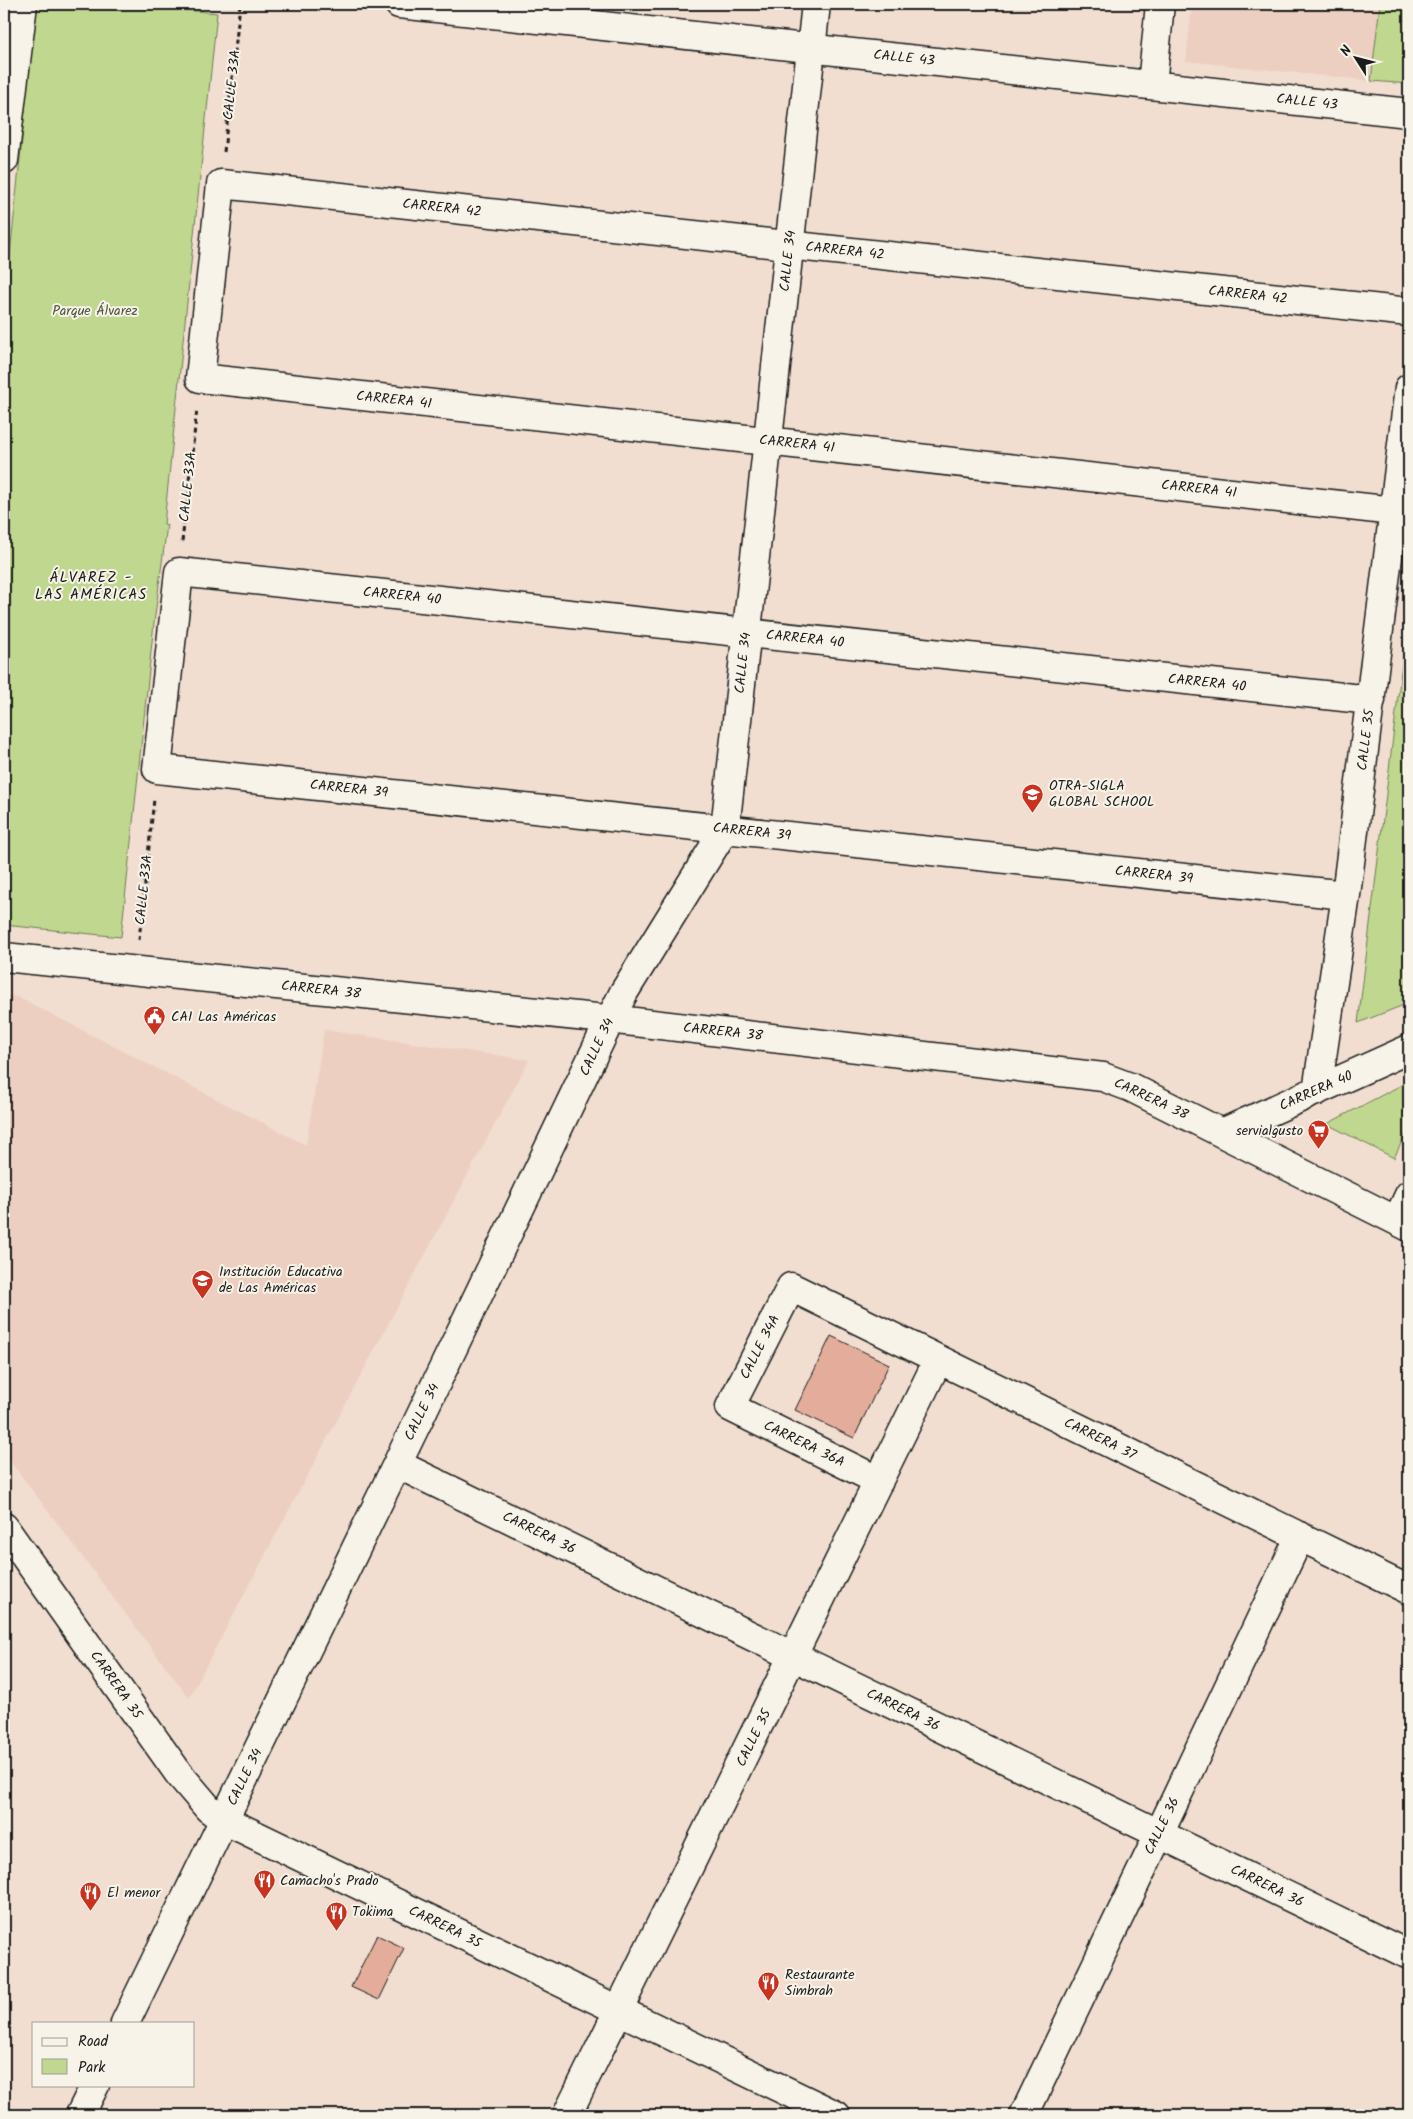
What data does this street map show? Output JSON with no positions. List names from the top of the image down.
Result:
{
  "streets": {
    "street": [
      "CALLE 43",
      "CARRERA 42",
      "CALLE 34",
      "CARRERA 41",
      "CARRERA 40",
      "CALLE 35",
      "CARRERA 39",
      "CARRERA 38",
      "CALLE 34A",
      "CARRERA 37",
      "CARRERA 36A",
      "CARRERA 36",
      "CARRERA 35",
      "CALLE 36"
    ],
    "path": ["CALLE 33A"]
  },
  "crossings": [
    ["CALLE 43", "CALLE 34"],
    ["CALLE 33A", "CARRERA 42"],
    ["CALLE 33A", "CARRERA 41"],
    ["CALLE 33A", "CARRERA 40"],
    ["CALLE 33A", "CARRERA 39"],
    ["CALLE 33A", "CARRERA 38"],
    ["CARRERA 42", "CALLE 34"],
    ["CALLE 34", "CARRERA 41"],
    ["CALLE 34", "CARRERA 40"],
    ["CALLE 34", "CARRERA 39"],
    ["CALLE 34", "CARRERA 38"],
    ["CALLE 34", "CARRERA 36"],
    ["CALLE 34", "CARRERA 35"],
    ["CARRERA 41", "CALLE 35"],
    ["CARRERA 40", "CALLE 35"],
    ["CARRERA 40", "CARRERA 38"],
    ["CALLE 35", "CARRERA 39"],
    ["CALLE 35", "CARRERA 37"],
    ["CALLE 35", "CARRERA 36A"],
    ["CALLE 35", "CARRERA 36"],
    ["CALLE 35", "CARRERA 35"],
    ["CALLE 34A", "CARRERA 37"],
    ["CALLE 34A", "CARRERA 36A"],
    ["CARRERA 37", "CALLE 36"],
    ["CARRERA 36", "CALLE 36"]
  ],
  "districts": ["ÁLVAREZ - LAS AMÉRICAS"],
  "parks": ["Parque Álvarez"],
  "places": {
    "school or university": ["OTRA-SIGLA GLOBAL SCHOOL", "Institución Educativa de Las Américas"],
    "public building": ["CAI Las Américas"],
    "supermarket": ["servialgusto"],
    "restaurant": [
      "Camacho's Prado",
      "El menor",
      "Tokima",
      "Restaurante Simbrah"
    ]
  },
  "legend": ["Road", "Park"],
  "north": "top left"
}
